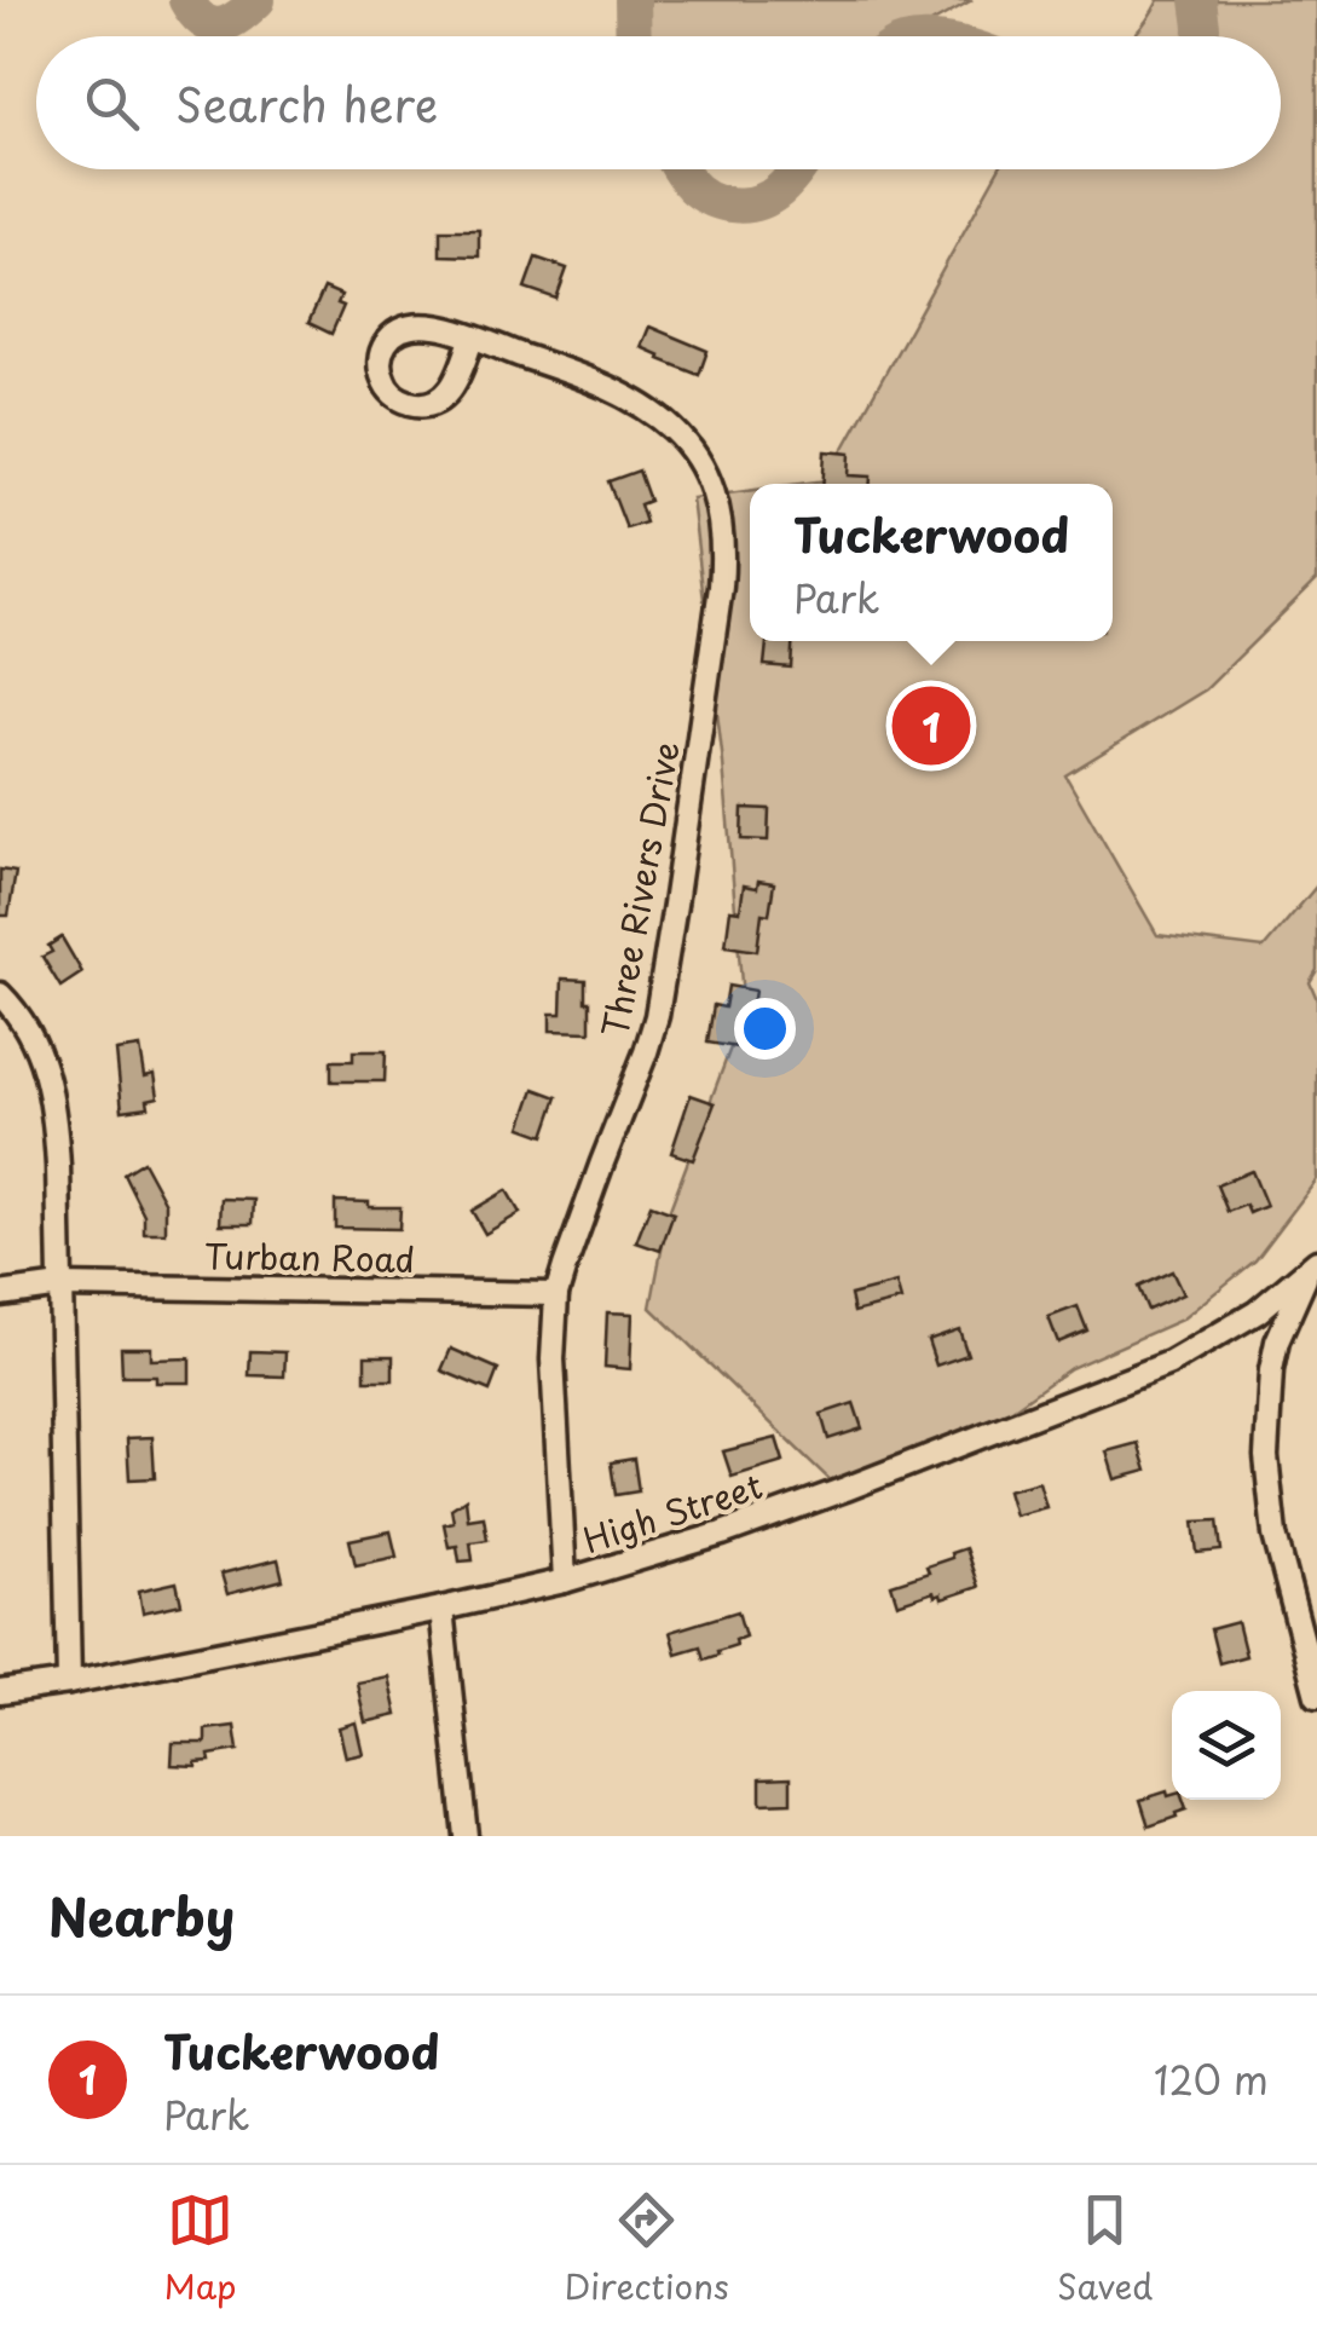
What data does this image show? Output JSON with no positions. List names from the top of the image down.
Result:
{
  "streets": {
    "street": ["Three Rivers Drive", "Turban Road", "High Street"]
  },
  "crossings": [
    ["Three Rivers Drive", "Turban Road"],
    ["Three Rivers Drive", "High Street"]
  ],
  "page": {
    "search": "Search here",
    "popup": ["Tuckerwood", "Park"],
    "pins": "1",
    "heading": "Nearby",
    "list": [
      {
        "mark": "1",
        "name": "Tuckerwood",
        "note": "Park",
        "value": "120 m"
      }
    ],
    "nav": ["Map", "Directions", "Saved"]
  }
}
